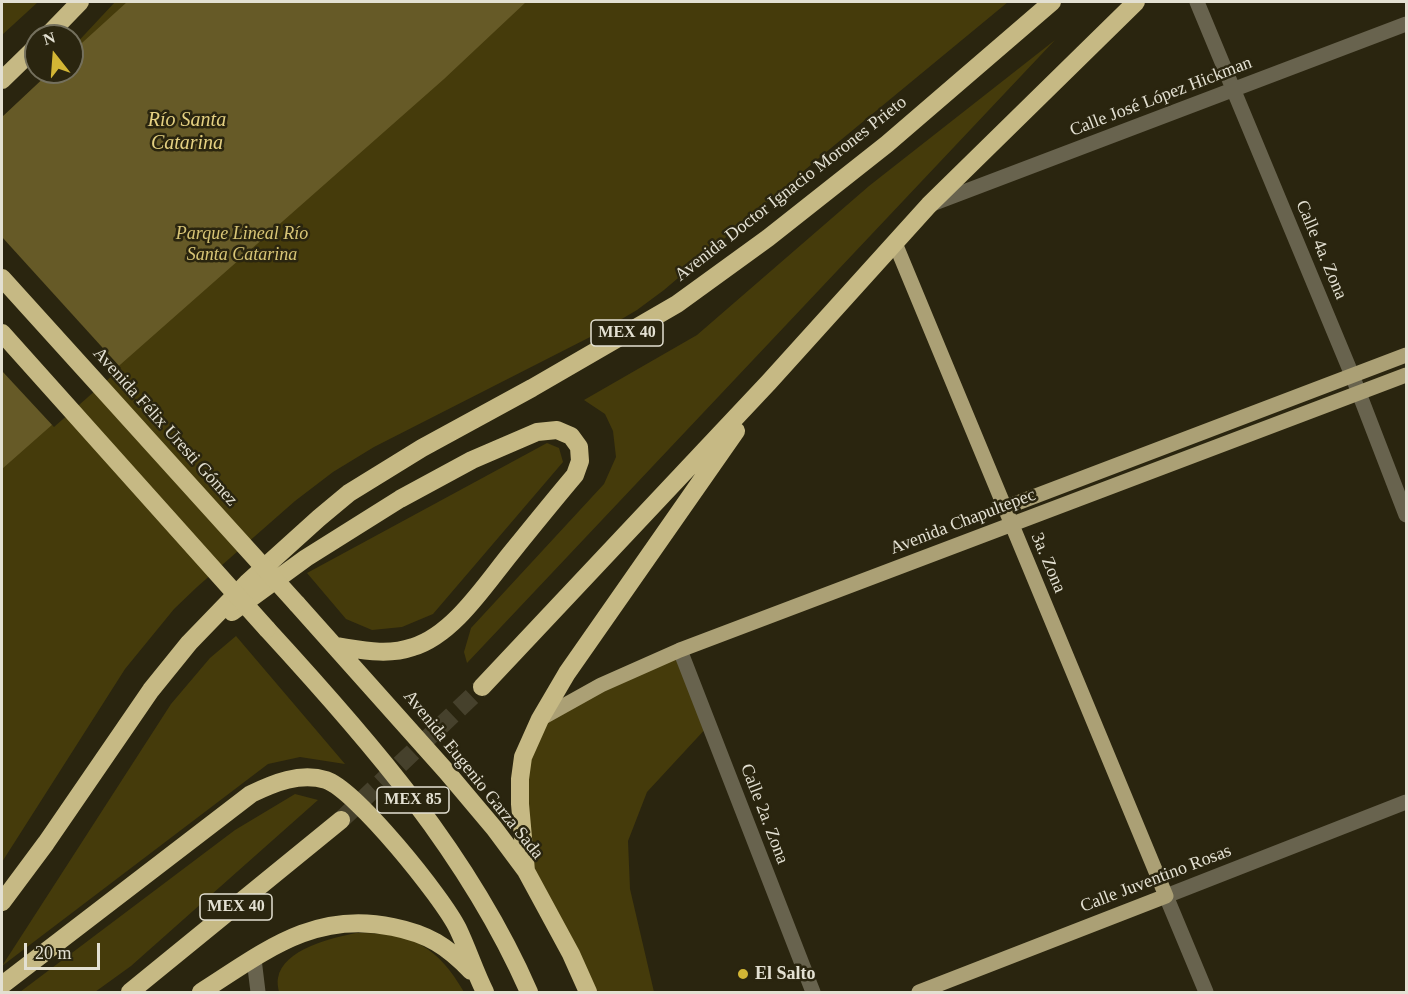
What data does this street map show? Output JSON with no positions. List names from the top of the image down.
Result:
{
  "streets": {
    "highway": [
      "Avenida Doctor Ignacio Morones Prieto",
      "MEX 40",
      "Avenida Félix Uresti Gómez",
      "Avenida Eugenio Garza Sada",
      "MEX 85"
    ],
    "main road": ["Avenida Chapultepec", "3a. Zona", "Calle Juventino Rosas"],
    "street": ["Calle José López Hickman", "Calle 4a. Zona", "Calle 2a. Zona"]
  },
  "crossings": [
    ["Calle José López Hickman", "Calle 4a. Zona"],
    ["Calle 4a. Zona", "Avenida Chapultepec"],
    ["Avenida Félix Uresti Gómez", "Avenida Eugenio Garza Sada"],
    ["Avenida Chapultepec", "3a. Zona"],
    ["Avenida Chapultepec", "Calle 2a. Zona"],
    ["3a. Zona", "Calle Juventino Rosas"]
  ],
  "water": ["Río Santa Catarina"],
  "parks": ["Parque Lineal Río Santa Catarina"],
  "places": ["El Salto"],
  "scale_bar": "20 m",
  "north": "top"
}
